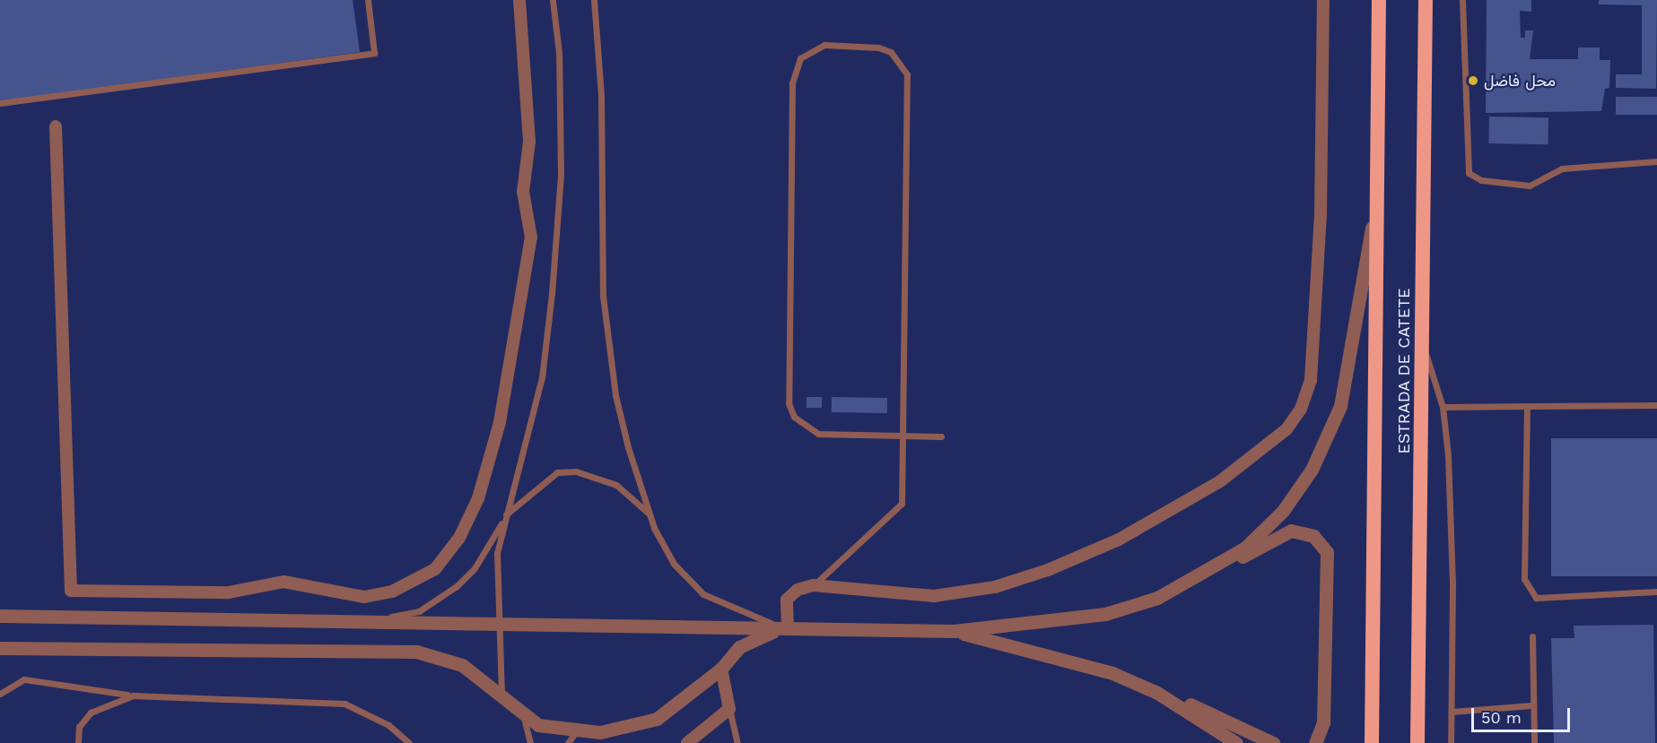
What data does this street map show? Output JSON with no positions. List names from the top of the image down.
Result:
{
  "streets": {
    "highway": ["ESTRADA DE CATETE"]
  },
  "places": ["محل فاضل"],
  "scale_bar": "50 m"
}
